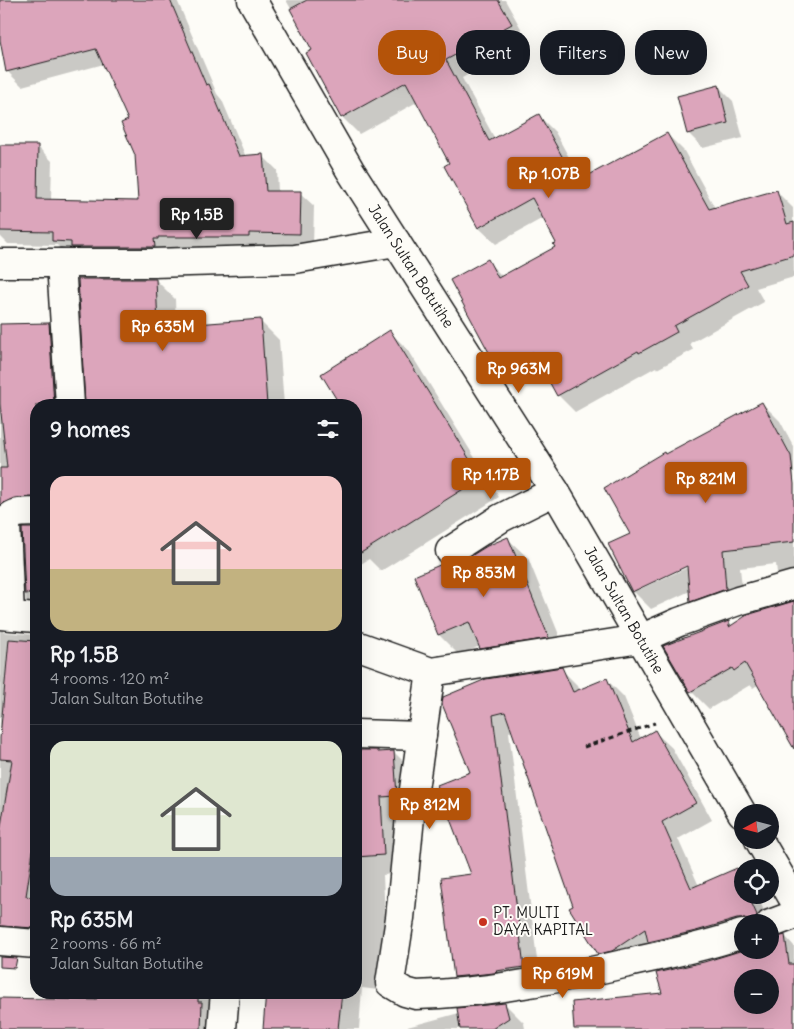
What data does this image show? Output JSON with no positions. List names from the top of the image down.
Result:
{
  "streets": {
    "street": ["Jalan Sultan Botutihe"]
  },
  "places": ["PT. MULTI DAYA KAPITAL"],
  "north": "left",
  "page": {
    "chip": [
      "Buy",
      "Rent",
      "Filters",
      "New"
    ],
    "price": [
      "Rp 1.07B",
      "Rp 1.5B",
      "Rp 635M",
      "Rp 963M",
      "Rp 1.17B",
      "Rp 821M",
      "Rp 853M",
      "Rp 812M",
      "Rp 619M"
    ],
    "heading": "9 homes",
    "list": [
      {
        "name": "Rp 1.5B",
        "note": "4 rooms · 120 m² · Jalan Sultan Botutihe"
      },
      {
        "name": "Rp 635M",
        "note": "2 rooms · 66 m² · Jalan Sultan Botutihe"
      }
    ],
    "map_buttons": ["+", "−"]
  }
}
